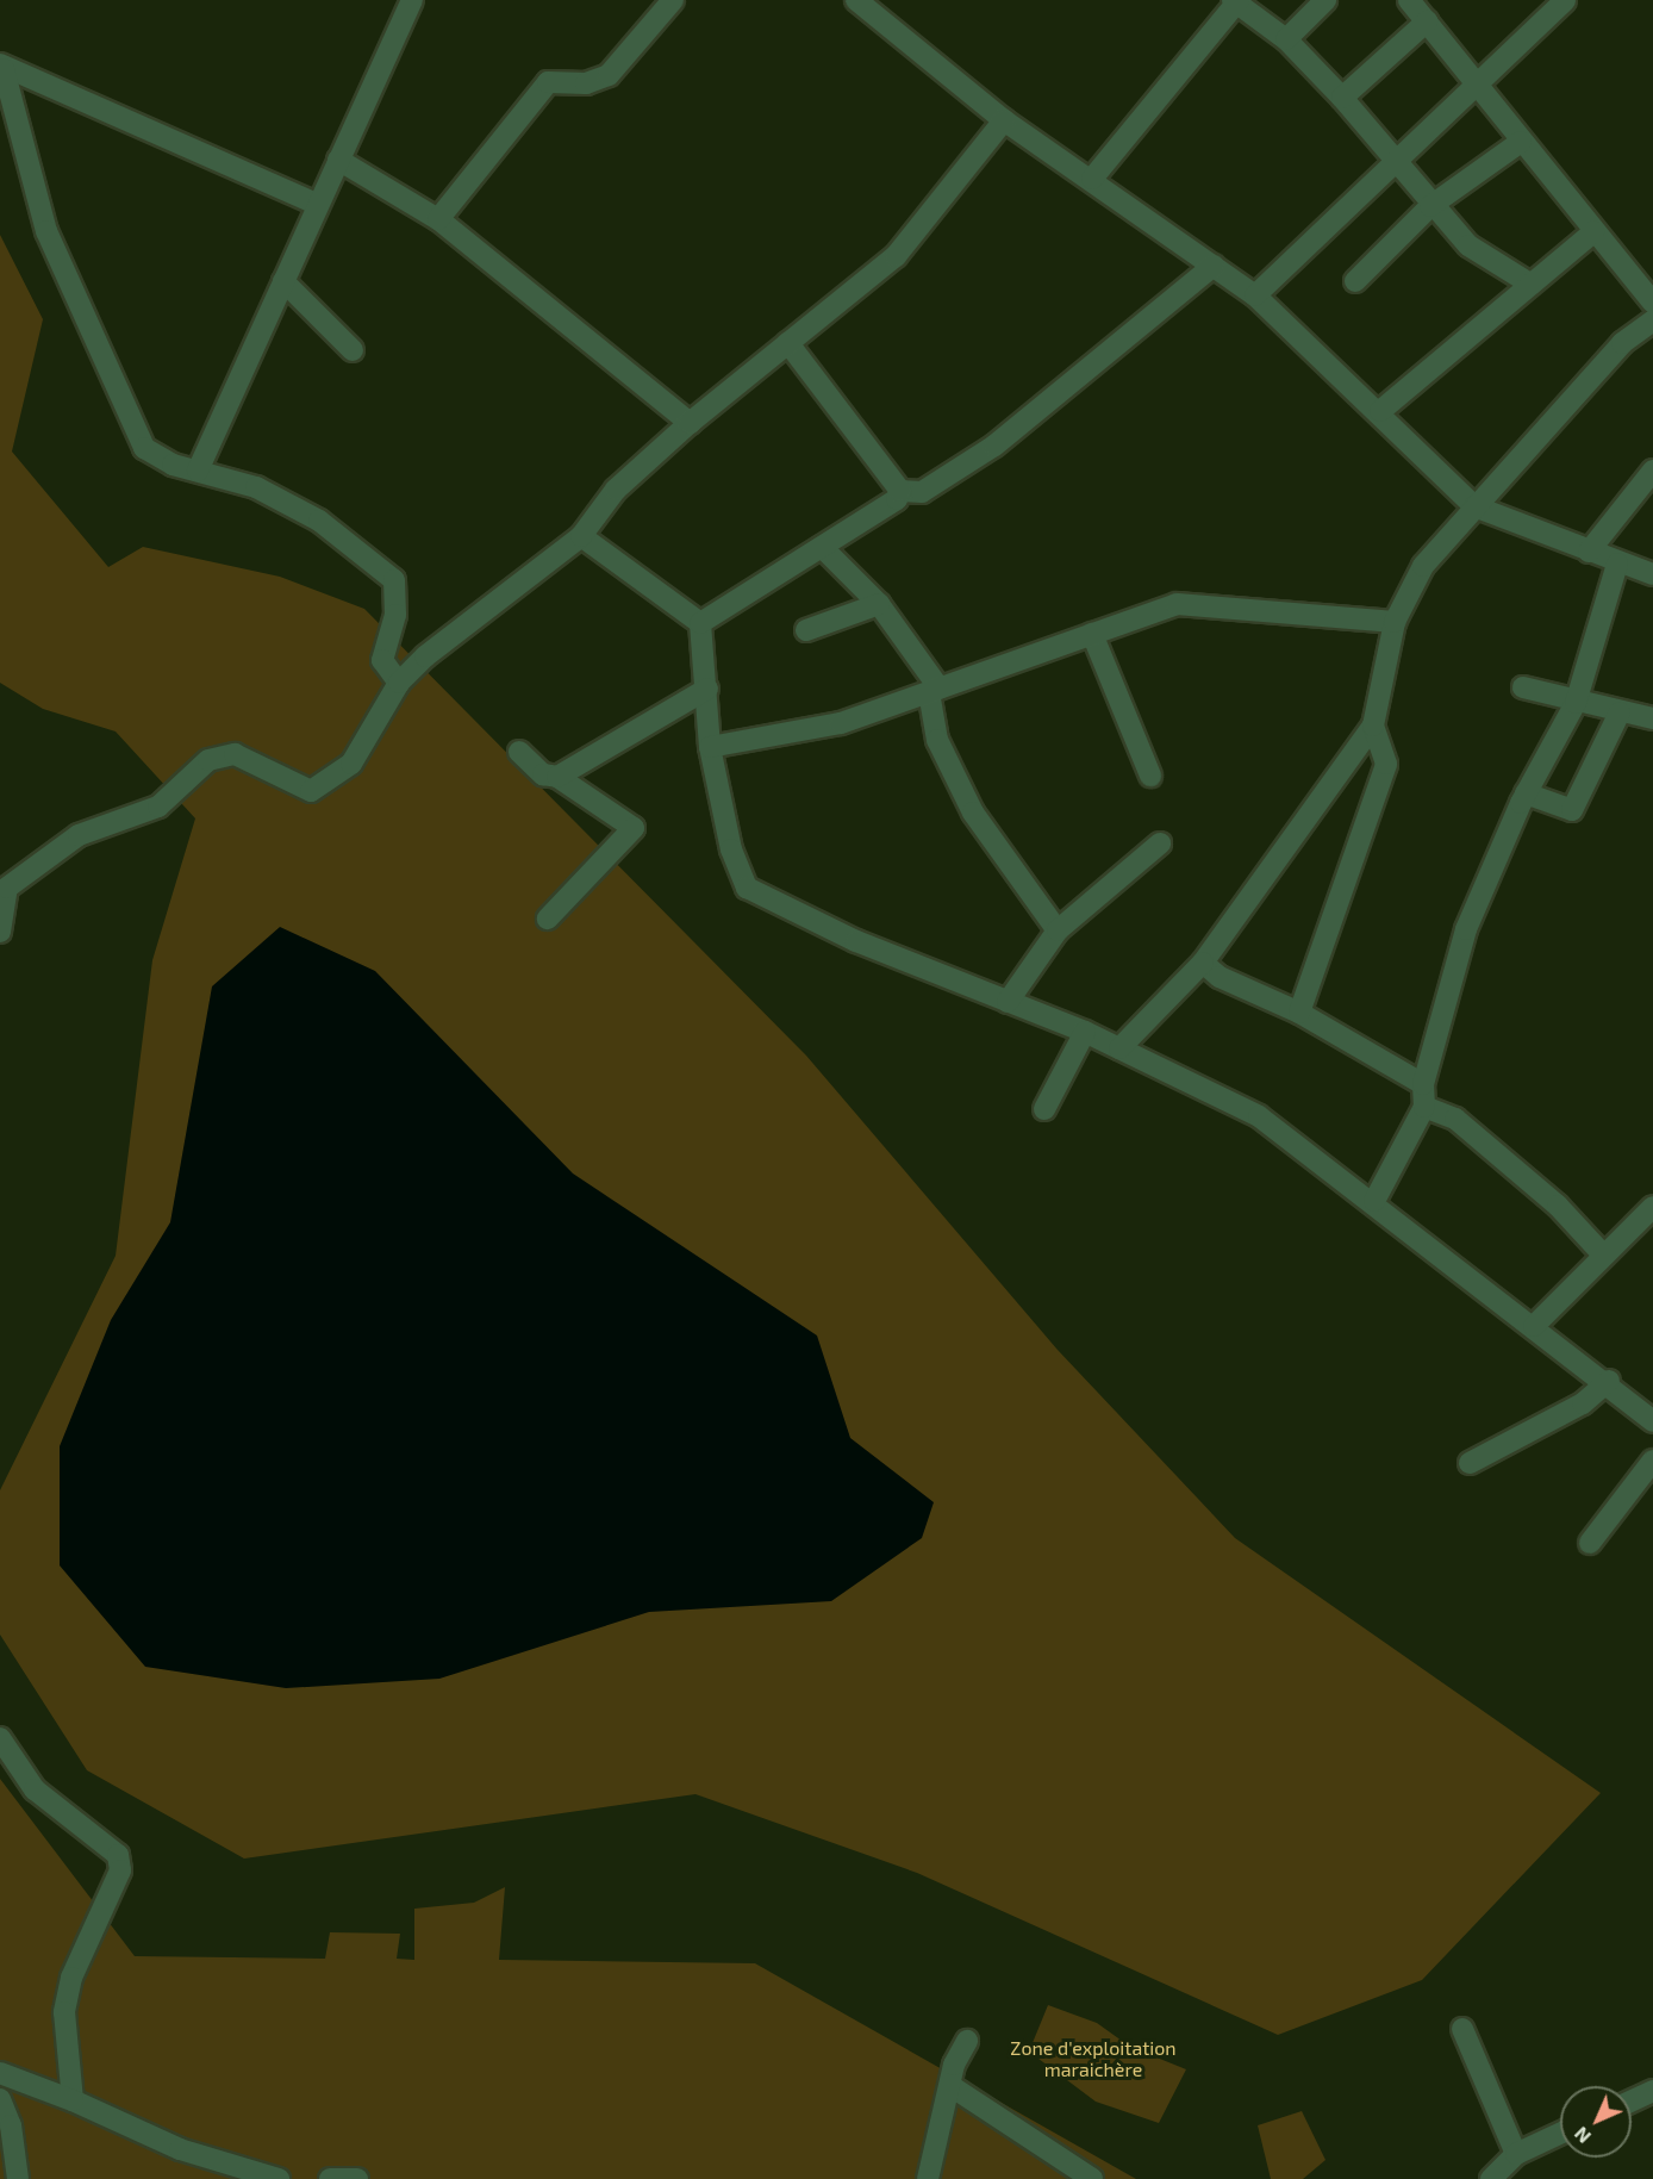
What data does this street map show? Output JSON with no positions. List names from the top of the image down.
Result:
{
  "parks": ["Zone d'exploitation maraichère"],
  "north": "bottom left"
}
